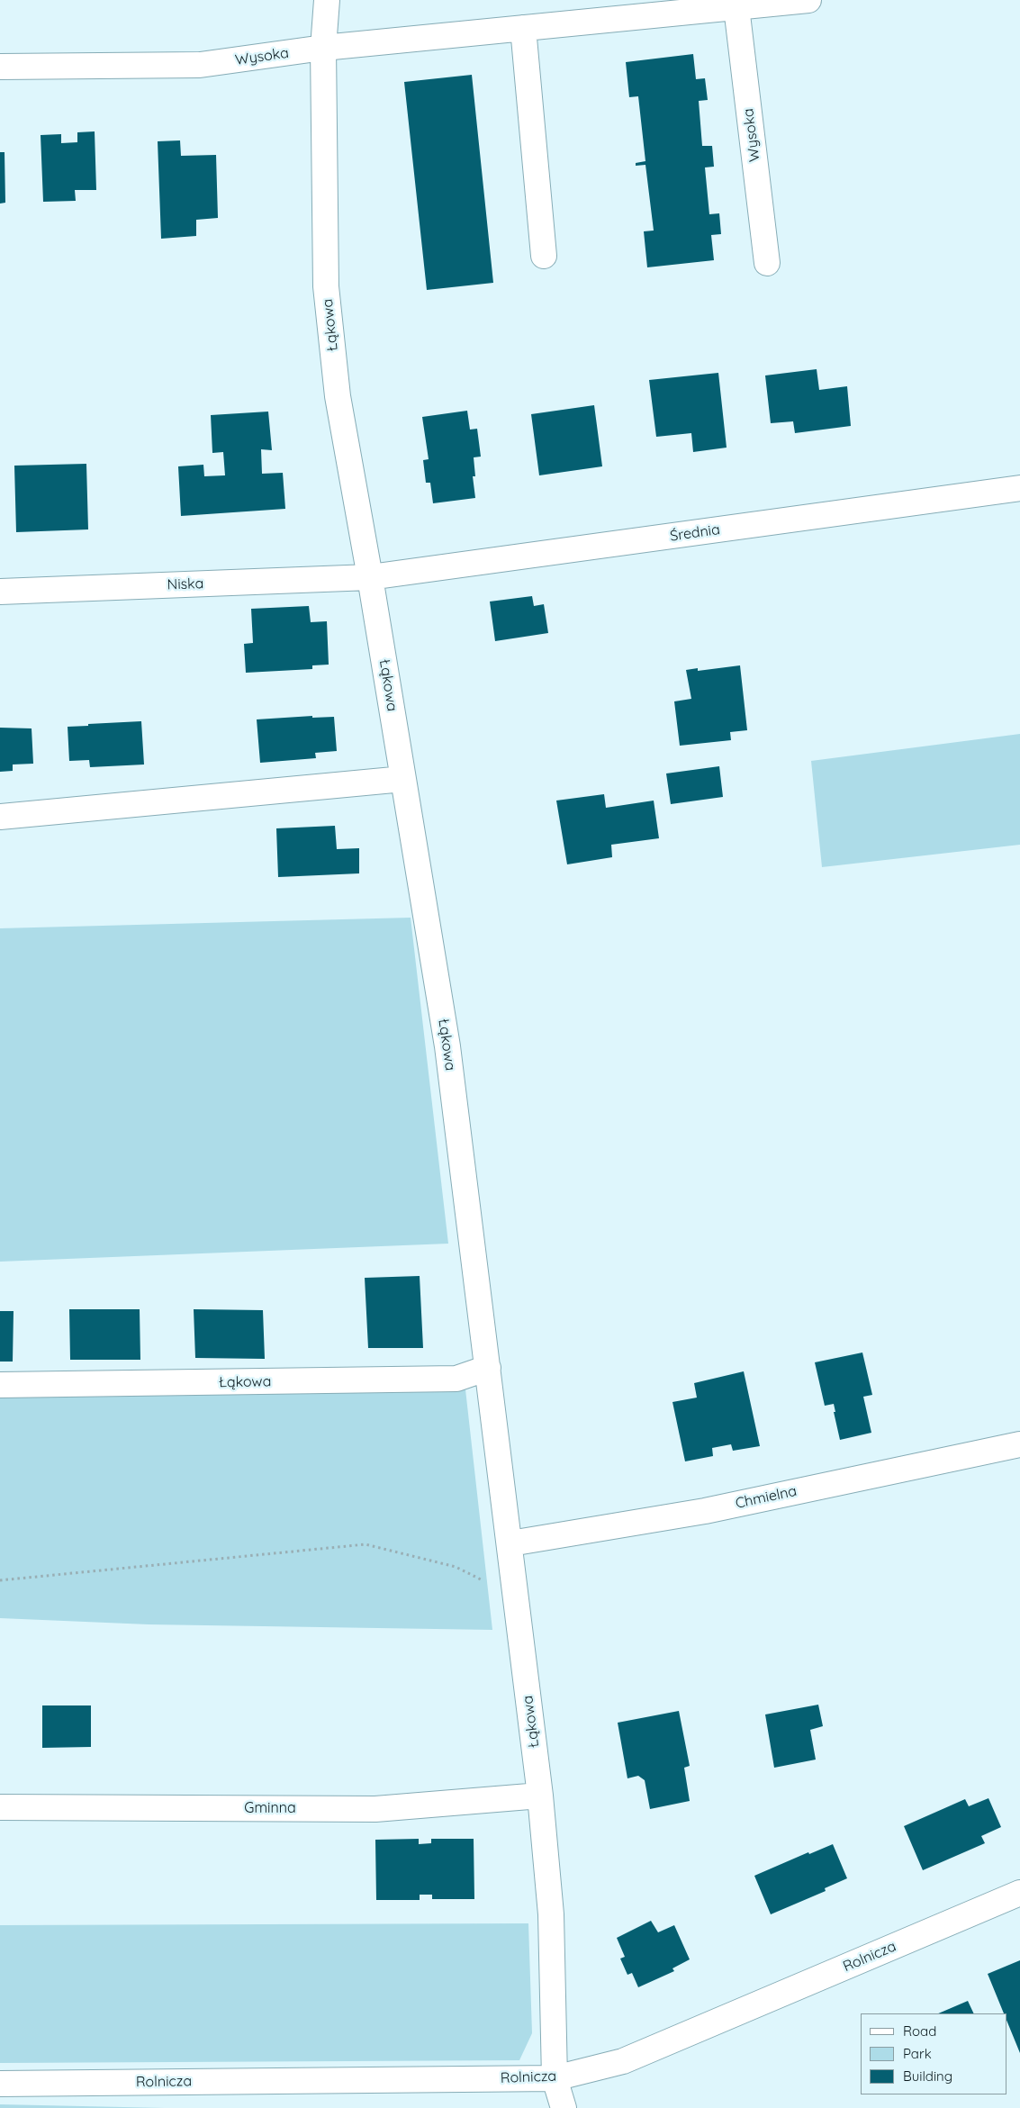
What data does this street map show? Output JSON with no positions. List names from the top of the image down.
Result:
{
  "streets": {
    "street": [
      "Wysoka",
      "Łąkowa",
      "Średnia",
      "Niska",
      "Chmielna",
      "Gminna",
      "Rolnicza"
    ]
  },
  "crossings": [
    ["Wysoka", "Łąkowa"],
    ["Łąkowa", "Średnia"],
    ["Łąkowa", "Niska"],
    ["Łąkowa", "Chmielna"],
    ["Łąkowa", "Gminna"],
    ["Łąkowa", "Rolnicza"],
    ["Średnia", "Niska"]
  ],
  "legend": ["Road", "Park", "Building"]
}
